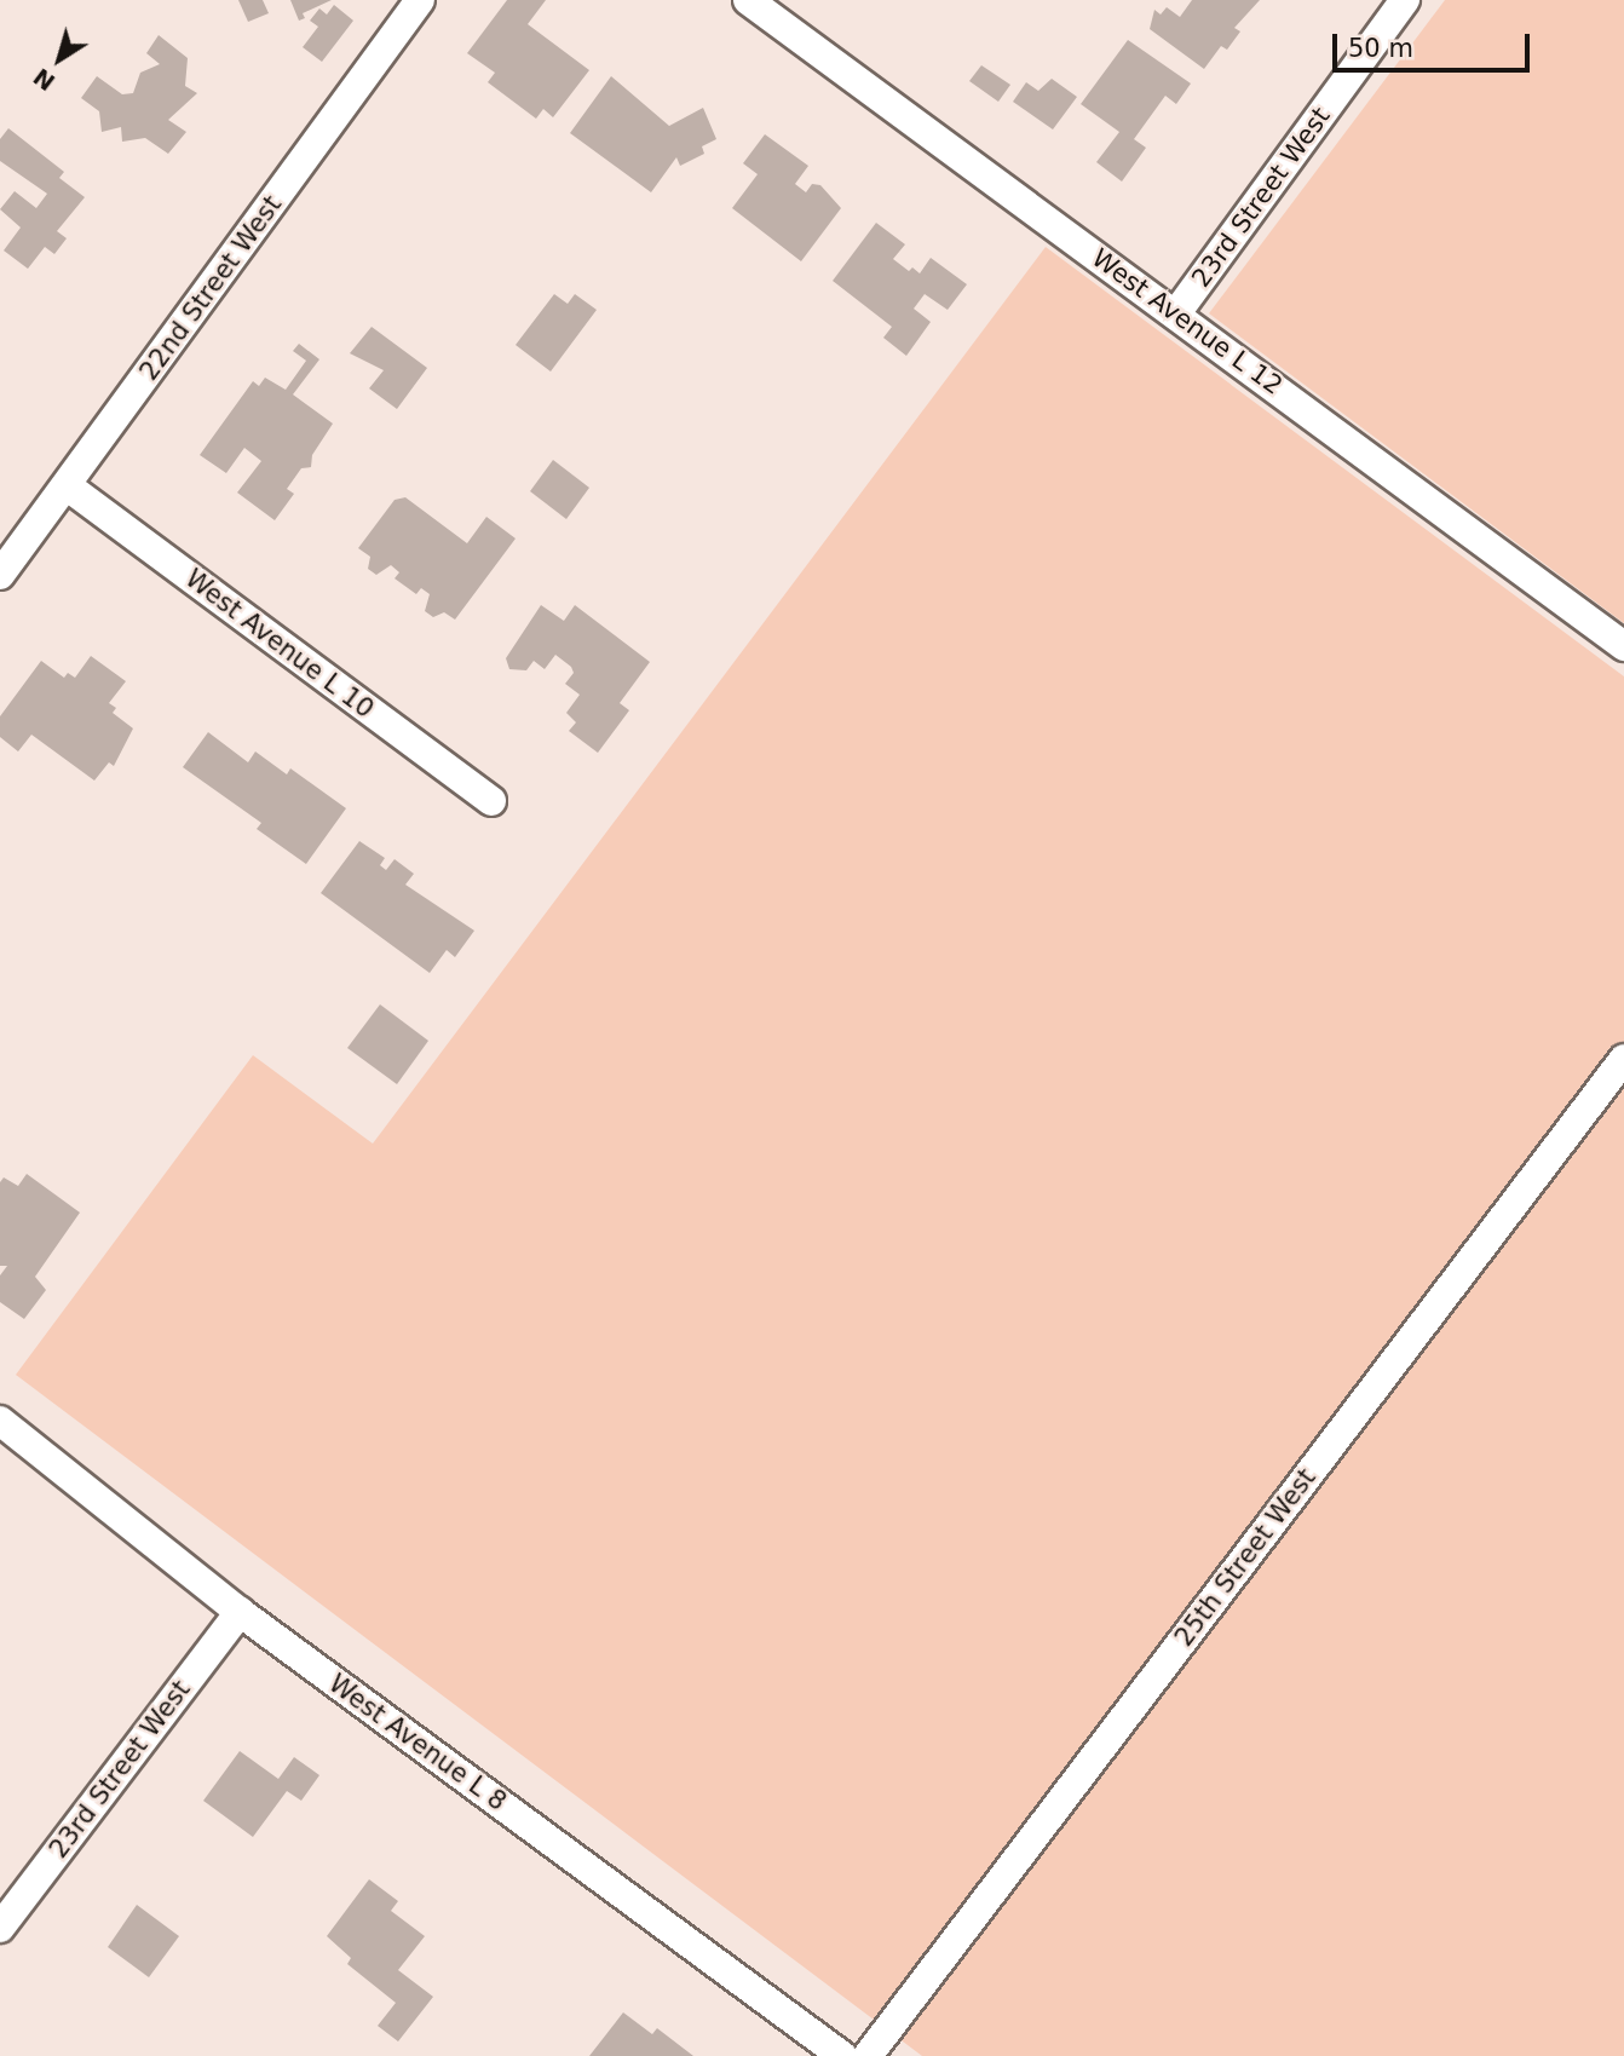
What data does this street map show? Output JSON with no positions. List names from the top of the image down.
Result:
{
  "streets": {
    "street": [
      "23rd Street West",
      "22nd Street West",
      "West Avenue L 12",
      "West Avenue L 10",
      "25th Street West",
      "West Avenue L 8"
    ]
  },
  "crossings": [
    ["23rd Street West", "West Avenue L 12"],
    ["23rd Street West", "West Avenue L 8"],
    ["22nd Street West", "West Avenue L 10"]
  ],
  "scale_bar": "50 m",
  "north": "bottom left"
}
